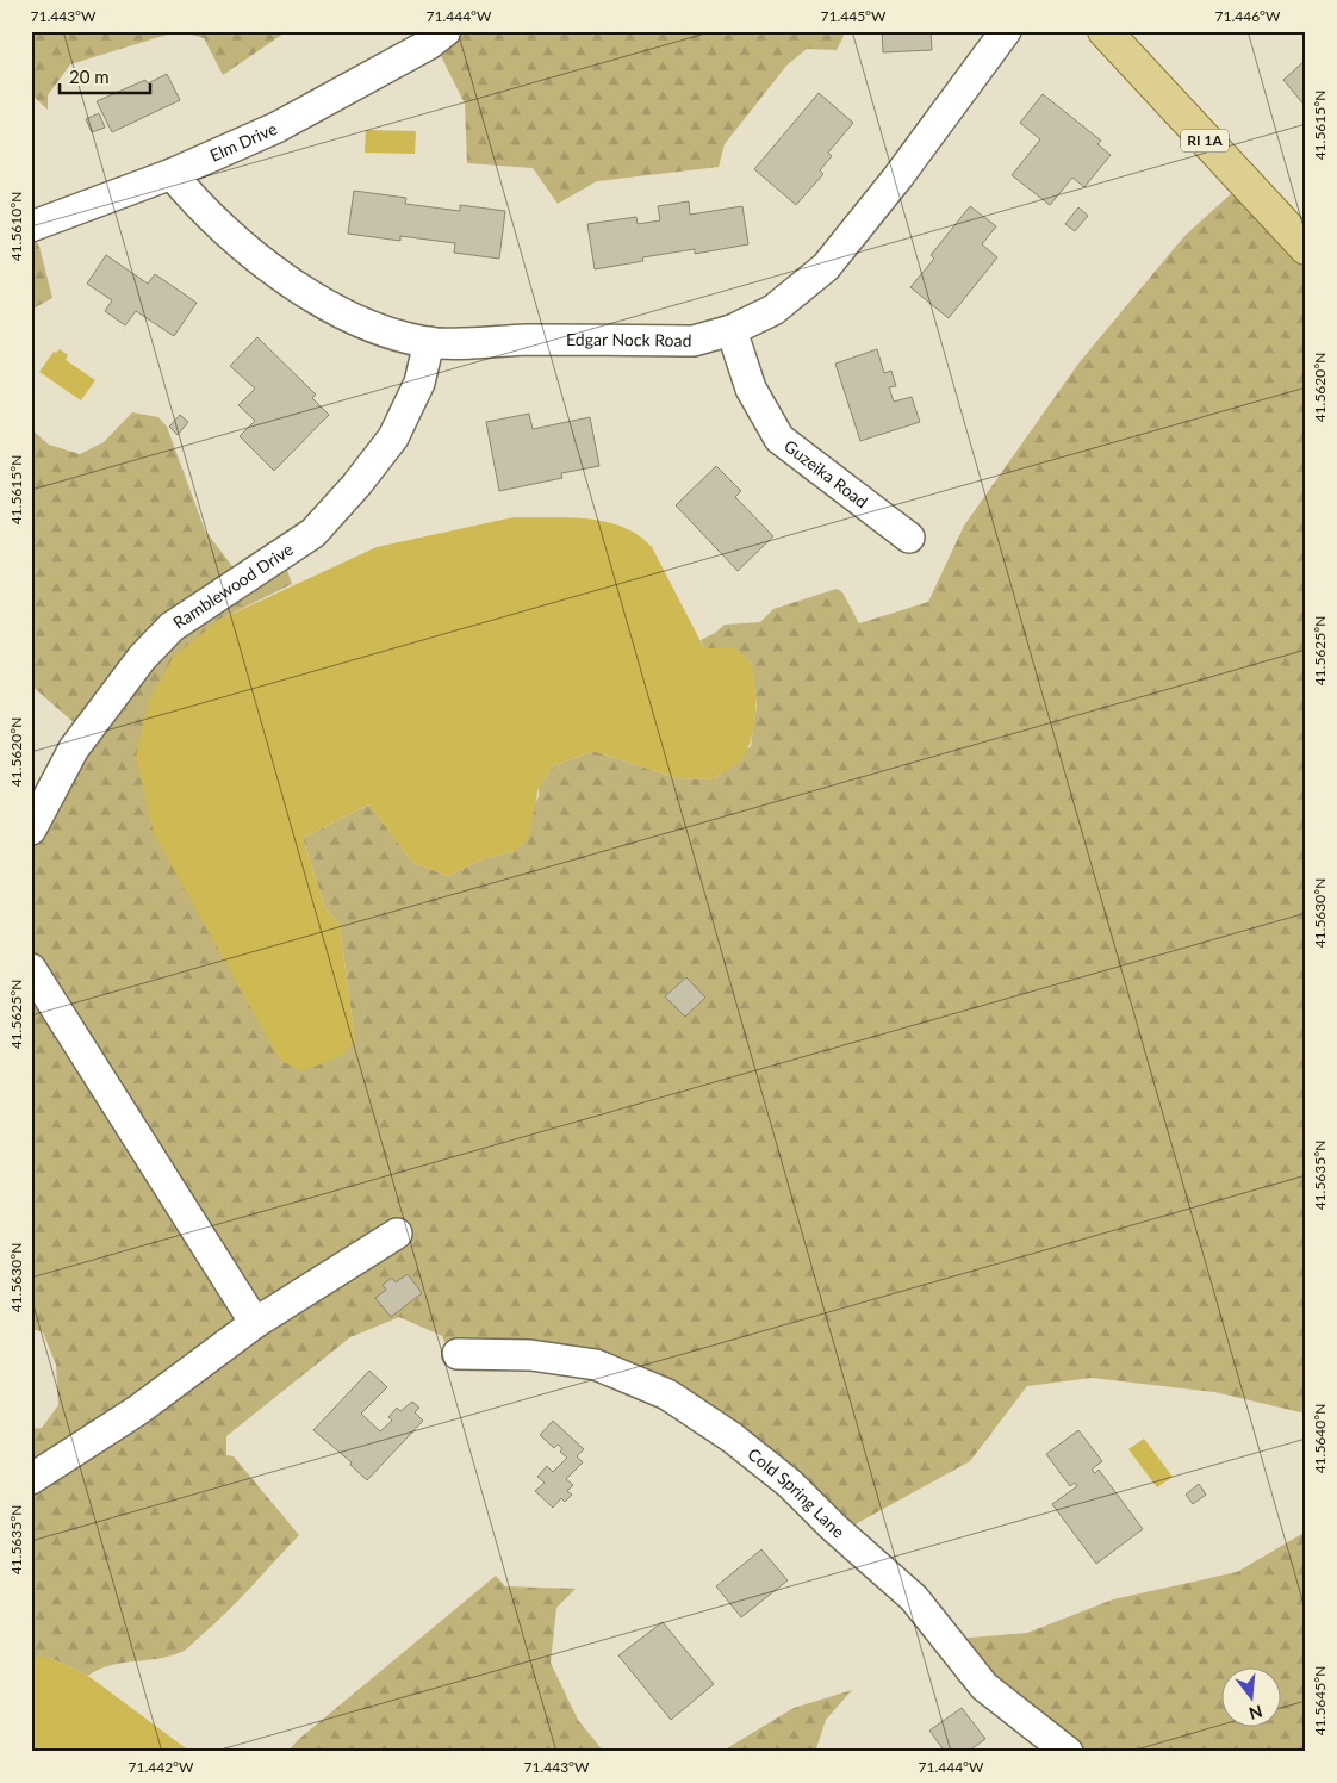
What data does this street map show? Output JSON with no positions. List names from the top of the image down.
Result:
{
  "streets": {
    "main road": ["RI 1A"],
    "street": [
      "Elm Drive",
      "Edgar Nock Road",
      "Guzeika Road",
      "Ramblewood Drive",
      "Cold Spring Lane"
    ]
  },
  "crossings": [
    ["Elm Drive", "Edgar Nock Road"],
    ["Edgar Nock Road", "Guzeika Road"],
    ["Edgar Nock Road", "Ramblewood Drive"]
  ],
  "scale_bar": "20 m",
  "north": "bottom",
  "coordinates": [
    "71.443°W",
    "71.444°W",
    "71.445°W",
    "71.446°W",
    "41.5615°N",
    "41.5610°N",
    "41.5620°N",
    "41.5625°N",
    "41.5630°N",
    "41.5635°N",
    "41.5640°N",
    "41.5645°N",
    "71.442°W"
  ]
}
